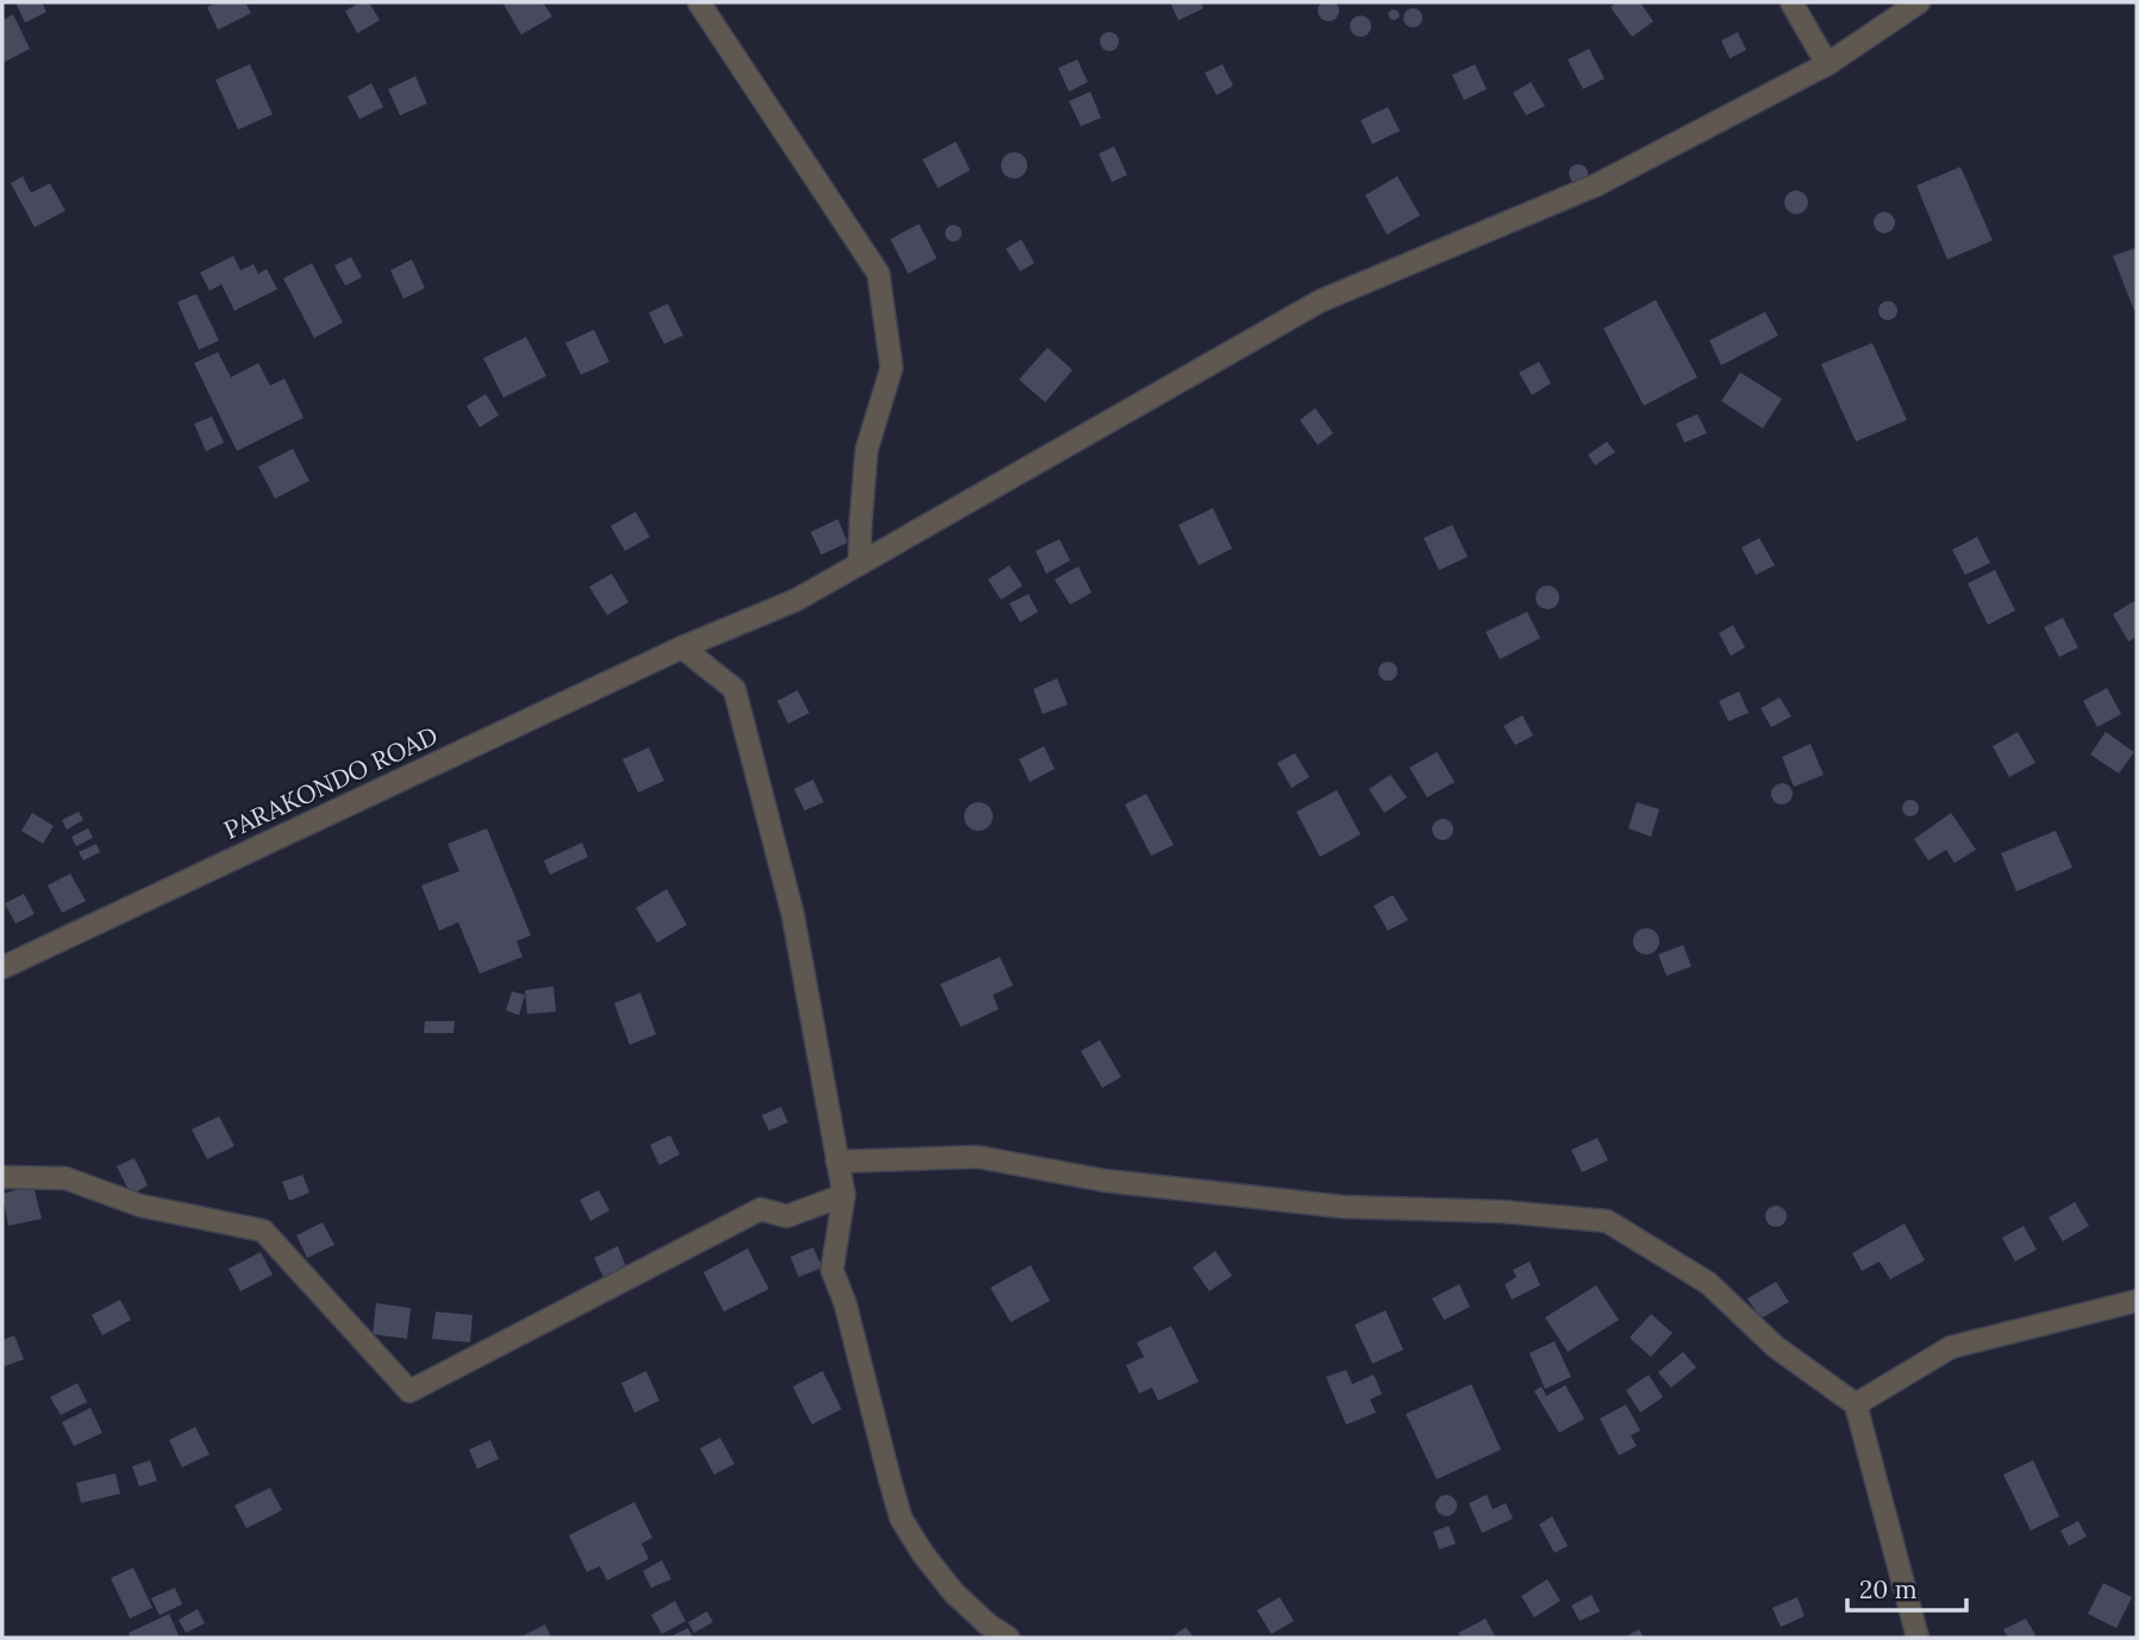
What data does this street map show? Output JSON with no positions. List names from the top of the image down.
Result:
{
  "streets": {
    "street": ["PARAKONDO ROAD"]
  },
  "scale_bar": "20 m"
}
